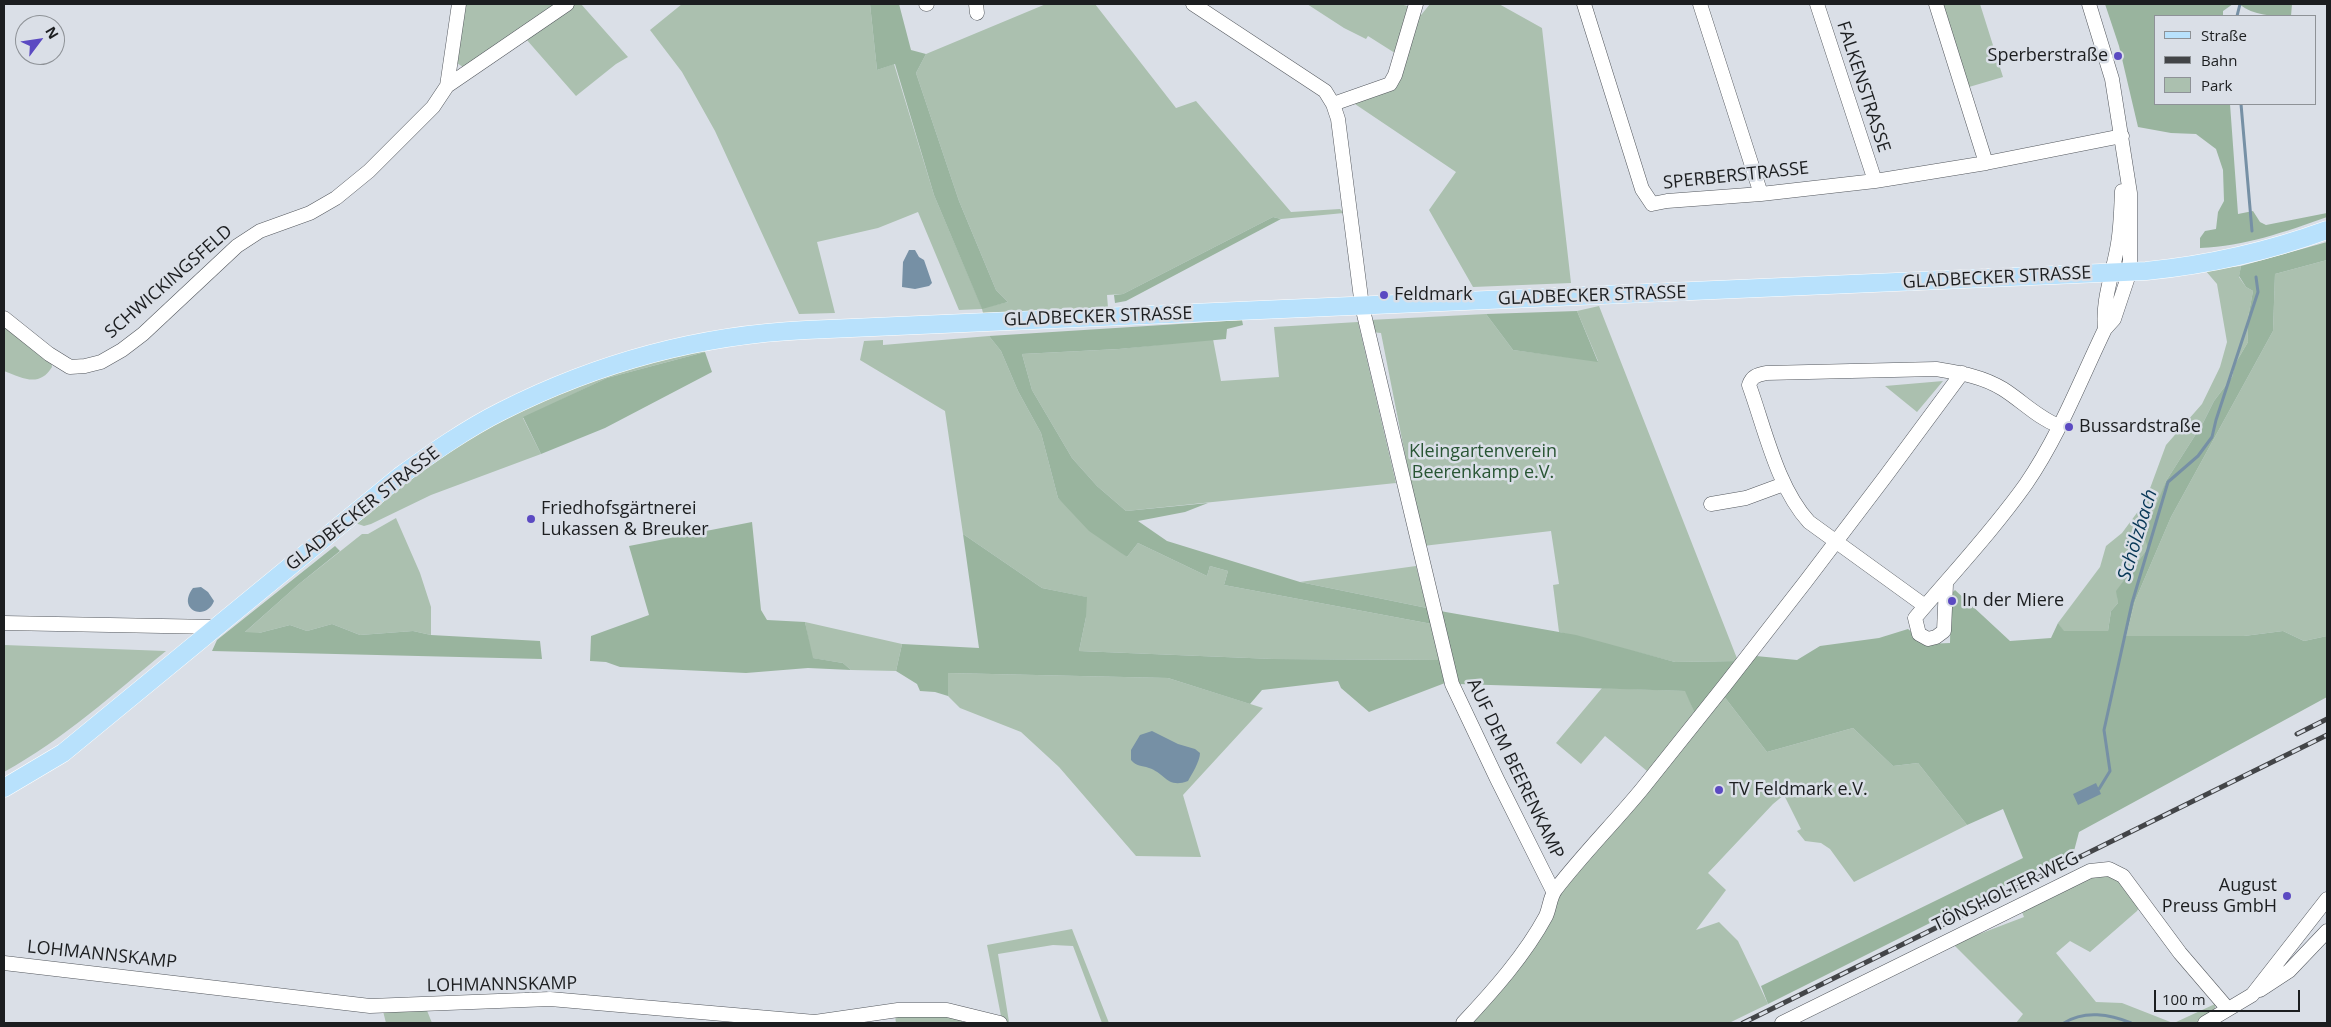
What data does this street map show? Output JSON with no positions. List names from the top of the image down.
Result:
{
  "streets": {
    "main road": ["GLADBECKER STRASSE"],
    "street": [
      "FALKENSTRASSE",
      "SPERBERSTRASSE",
      "SCHWICKINGSFELD",
      "AUF DEM BEERENKAMP",
      "TÖNSHOLTER WEG",
      "LOHMANNSKAMP"
    ]
  },
  "crossings": [
    ["FALKENSTRASSE", "SPERBERSTRASSE"],
    ["GLADBECKER STRASSE", "AUF DEM BEERENKAMP"]
  ],
  "water": ["Schölzbach"],
  "parks": ["Kleingartenverein Beerenkamp e.V."],
  "places": [
    "Sperberstraße",
    "Feldmark",
    "Bussardstraße",
    "Friedhofsgärtnerei Lukassen & Breuker",
    "In der Miere",
    "TV Feldmark e.V.",
    "August Preuss GmbH"
  ],
  "legend": ["Straße", "Bahn", "Park"],
  "scale_bar": "100 m",
  "north": "top right"
}
